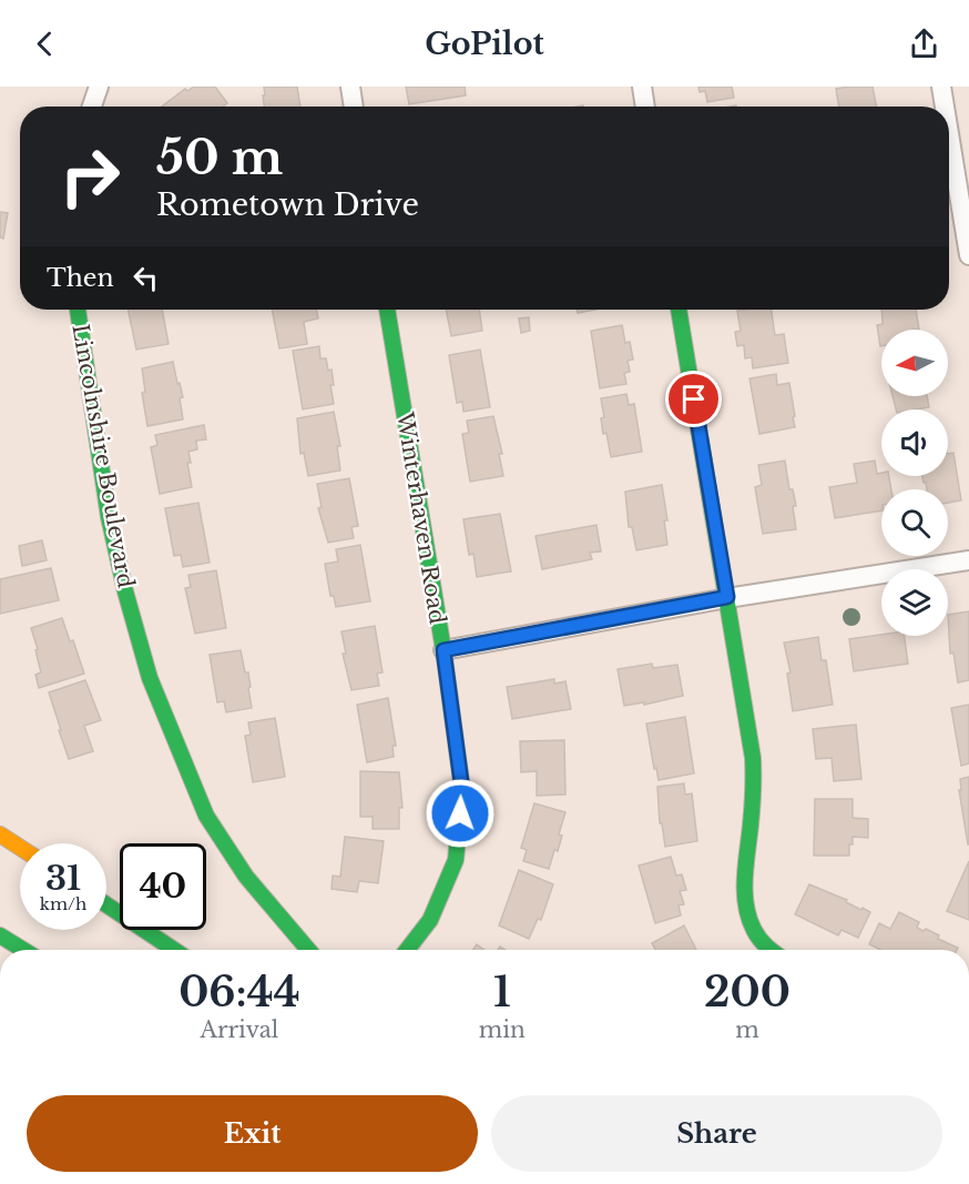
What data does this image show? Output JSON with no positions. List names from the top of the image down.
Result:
{
  "streets": {
    "main road": ["Lincolnshire Boulevard", "Winterhaven Road"]
  },
  "north": "left",
  "page": {
    "header": "GoPilot",
    "turn": ["50 m", "Rometown Drive"],
    "then": "Then",
    "speed": "31 km/h",
    "limit": "40",
    "eta": [
      "06:44",
      "Arrival",
      "1",
      "min",
      "200",
      "m"
    ],
    "buttons": ["Exit", "Share"]
  }
}
